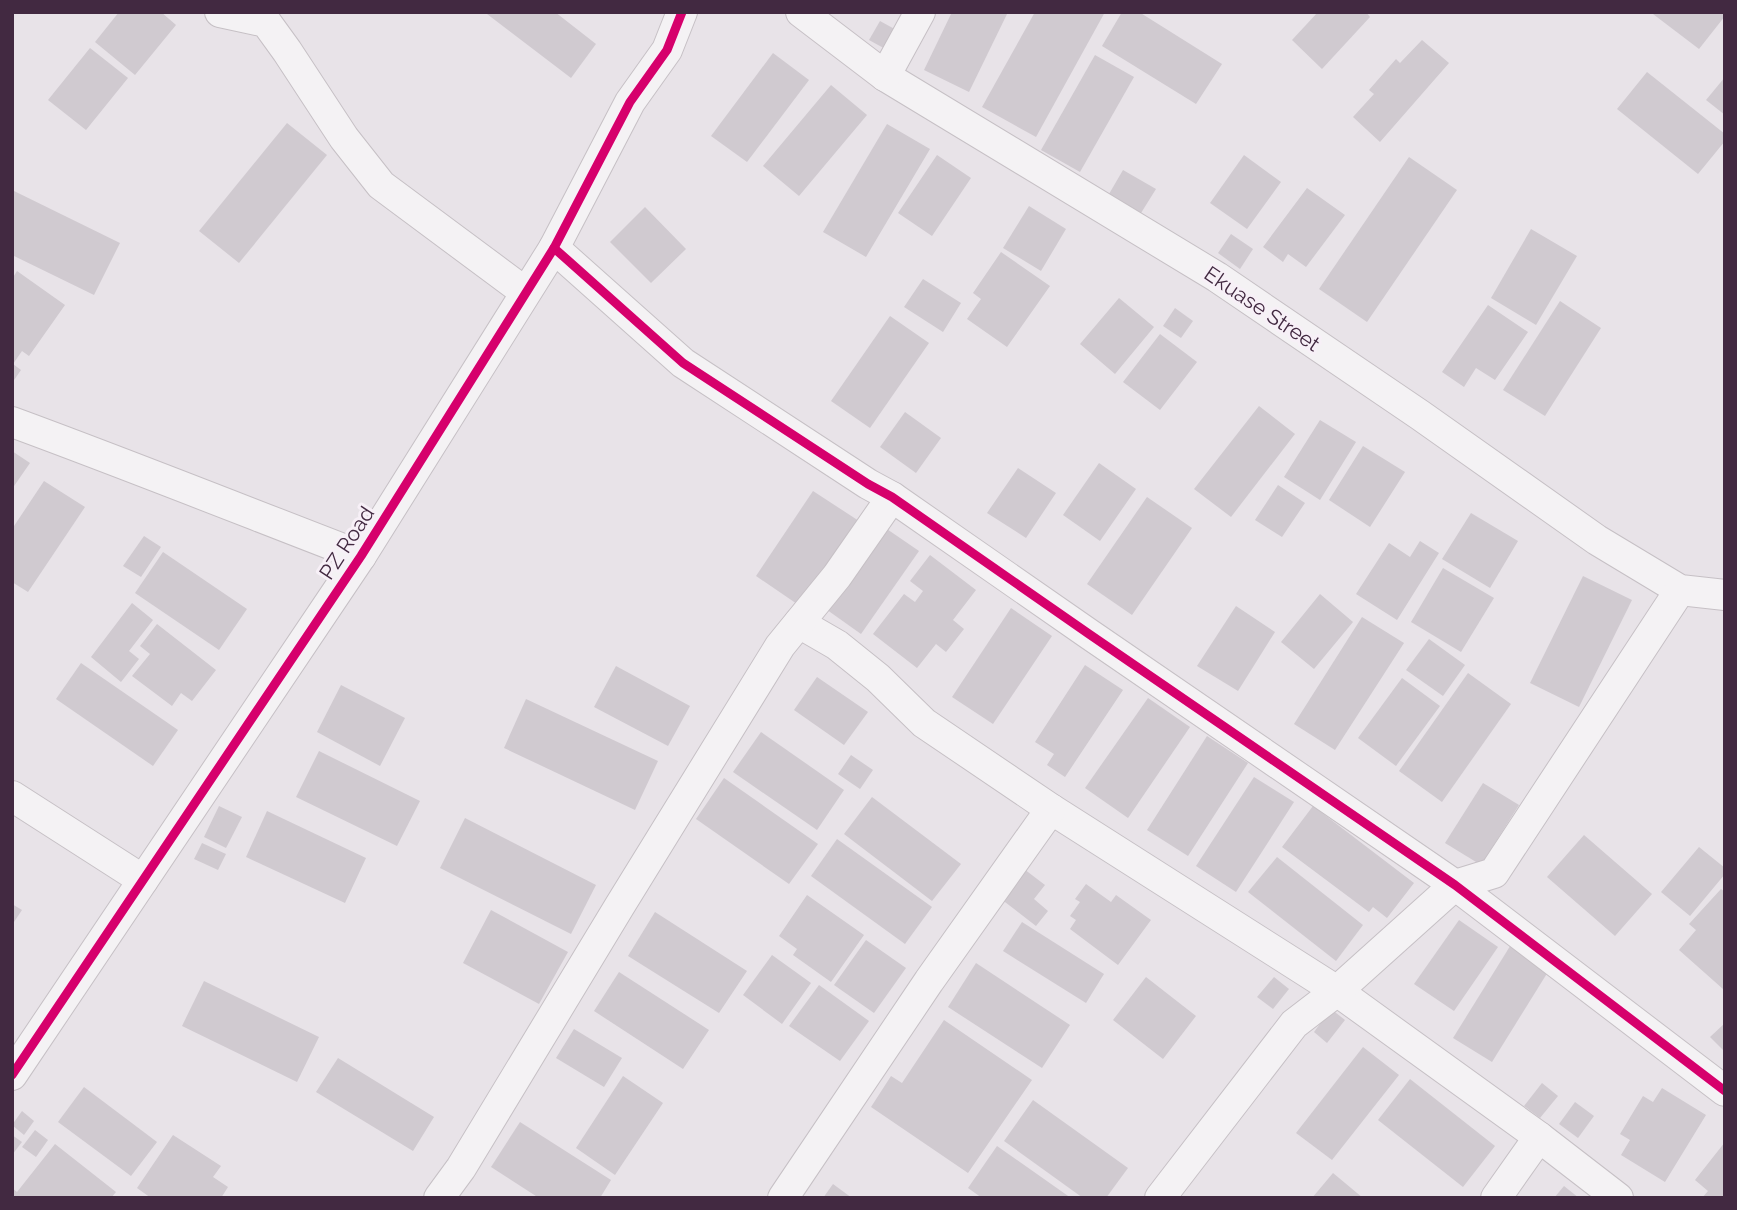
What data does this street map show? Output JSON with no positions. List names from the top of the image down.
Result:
{
  "streets": {
    "street": ["Ekuase Street", "PZ Road"]
  }
}
